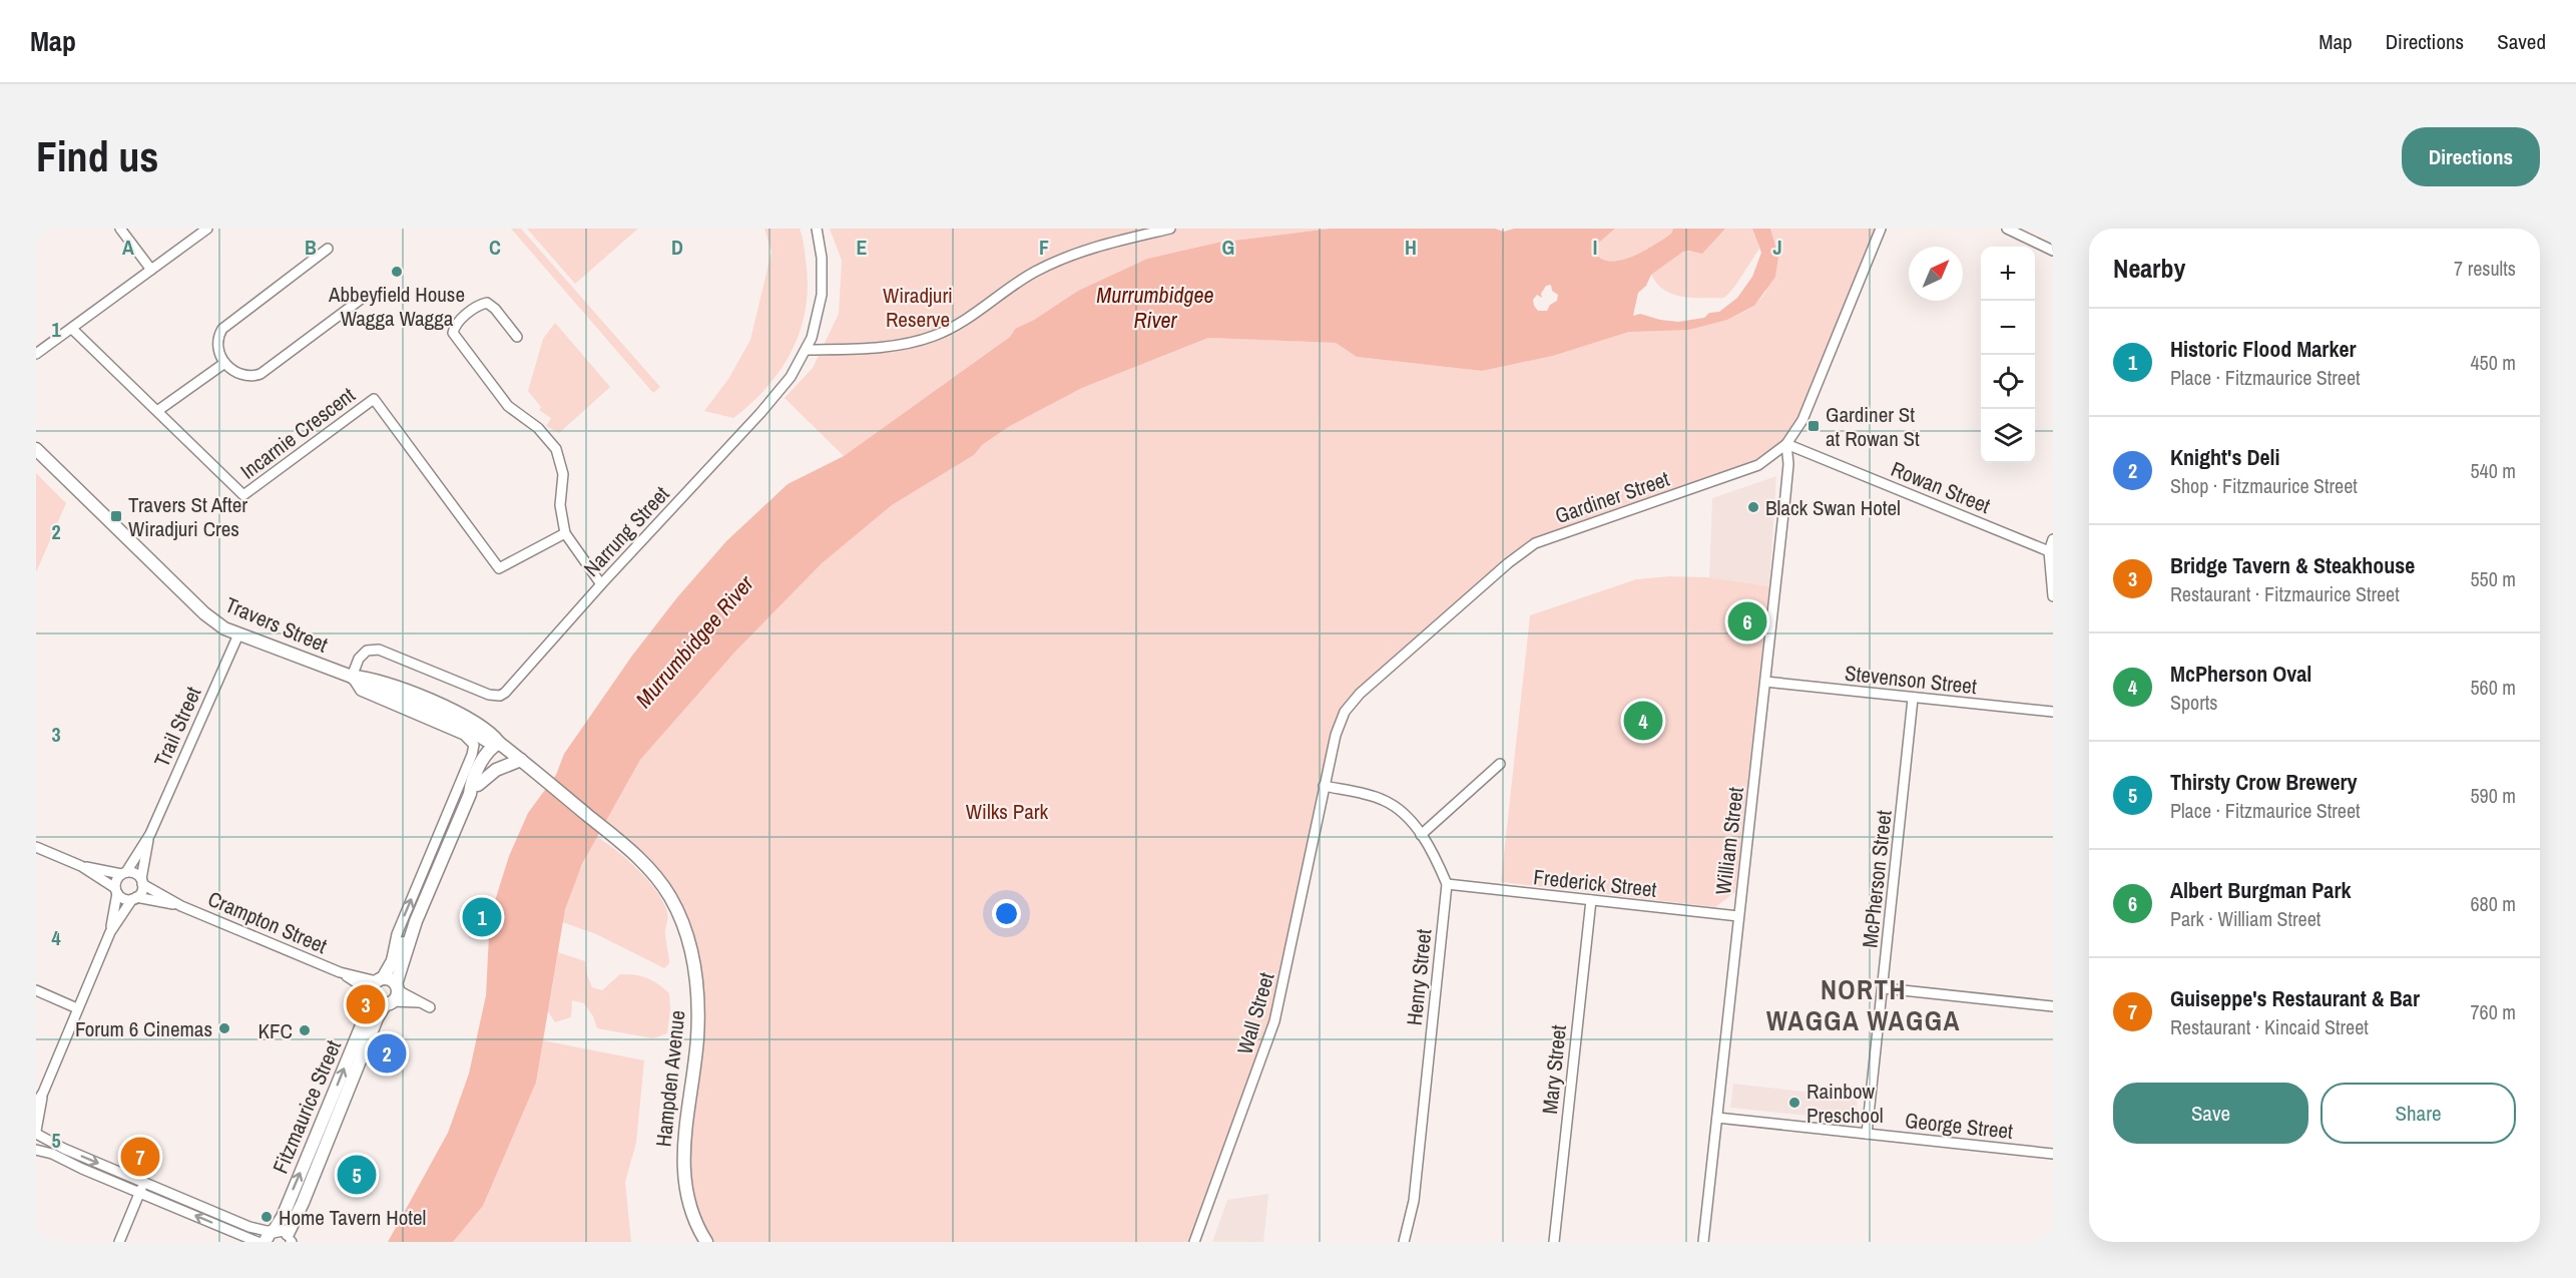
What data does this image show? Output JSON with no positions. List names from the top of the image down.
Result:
{
  "streets": {
    "main road": ["Travers Street", "Hampden Avenue", "Fitzmaurice Street"],
    "street": [
      "Incarnie Crescent",
      "Rowan Street",
      "Gardiner Street",
      "Narrung Street",
      "Stevenson Street",
      "Trail Street",
      "William Street",
      "McPherson Street",
      "Frederick Street",
      "Crampton Street",
      "Henry Street",
      "Wall Street",
      "Mary Street",
      "George Street"
    ]
  },
  "crossings": [
    ["Rowan Street", "Gardiner Street"],
    ["Rowan Street", "William Street"],
    ["Gardiner Street", "William Street"],
    ["Gardiner Street", "Wall Street"],
    ["Narrung Street", "Travers Street"],
    ["Travers Street", "Trail Street"],
    ["Travers Street", "Hampden Avenue"],
    ["Travers Street", "Fitzmaurice Street"],
    ["Stevenson Street", "William Street"],
    ["Stevenson Street", "McPherson Street"],
    ["Trail Street", "Crampton Street"],
    ["William Street", "Frederick Street"],
    ["William Street", "George Street"],
    ["McPherson Street", "George Street"],
    ["Frederick Street", "Henry Street"],
    ["Frederick Street", "Mary Street"],
    ["Crampton Street", "Fitzmaurice Street"]
  ],
  "districts": ["NORTH WAGGA WAGGA"],
  "water": ["Murrumbidgee River"],
  "parks": ["Wiradjuri Reserve", "Wilks Park"],
  "places": {
    "other": [
      "Abbeyfield House Wagga Wagga",
      "Black Swan Hotel",
      "Forum 6 Cinemas",
      "KFC",
      "Rainbow Preschool",
      "Home Tavern Hotel"
    ],
    "transit": ["Gardiner St at Rowan St", "Travers St After Wiradjuri Cres"]
  },
  "north": "top right",
  "page": {
    "header": "Map",
    "nav": ["Map", "Directions", "Saved"],
    "buttons": [
      "Directions",
      ["Save", "Share"]
    ],
    "title": "Find us",
    "heading": ["Nearby", "7 results"],
    "map_buttons": ["+", "−"],
    "list": [
      {
        "mark": "1",
        "name": "Historic Flood Marker",
        "note": "Place · Fitzmaurice Street",
        "value": "450 m"
      },
      {
        "mark": "2",
        "name": "Knight's Deli",
        "note": "Shop · Fitzmaurice Street",
        "value": "540 m"
      },
      {
        "mark": "3",
        "name": "Bridge Tavern & Steakhouse",
        "note": "Restaurant · Fitzmaurice Street",
        "value": "550 m"
      },
      {
        "mark": "4",
        "name": "McPherson Oval",
        "note": "Sports",
        "value": "560 m"
      },
      {
        "mark": "5",
        "name": "Thirsty Crow Brewery",
        "note": "Place · Fitzmaurice Street",
        "value": "590 m"
      },
      {
        "mark": "6",
        "name": "Albert Burgman Park",
        "note": "Park · William Street",
        "value": "680 m"
      },
      {
        "mark": "7",
        "name": "Guiseppe's Restaurant & Bar",
        "note": "Restaurant · Kincaid Street",
        "value": "760 m"
      }
    ],
    "pins": [
      "6",
      "4",
      "1",
      "3",
      "2",
      "7",
      "5"
    ]
  },
  "grid": {
    "columns": [
      "A",
      "B",
      "C",
      "D",
      "E",
      "F",
      "G",
      "H",
      "I",
      "J"
    ],
    "rows": [
      "1",
      "2",
      "3",
      "4",
      "5"
    ]
  }
}
